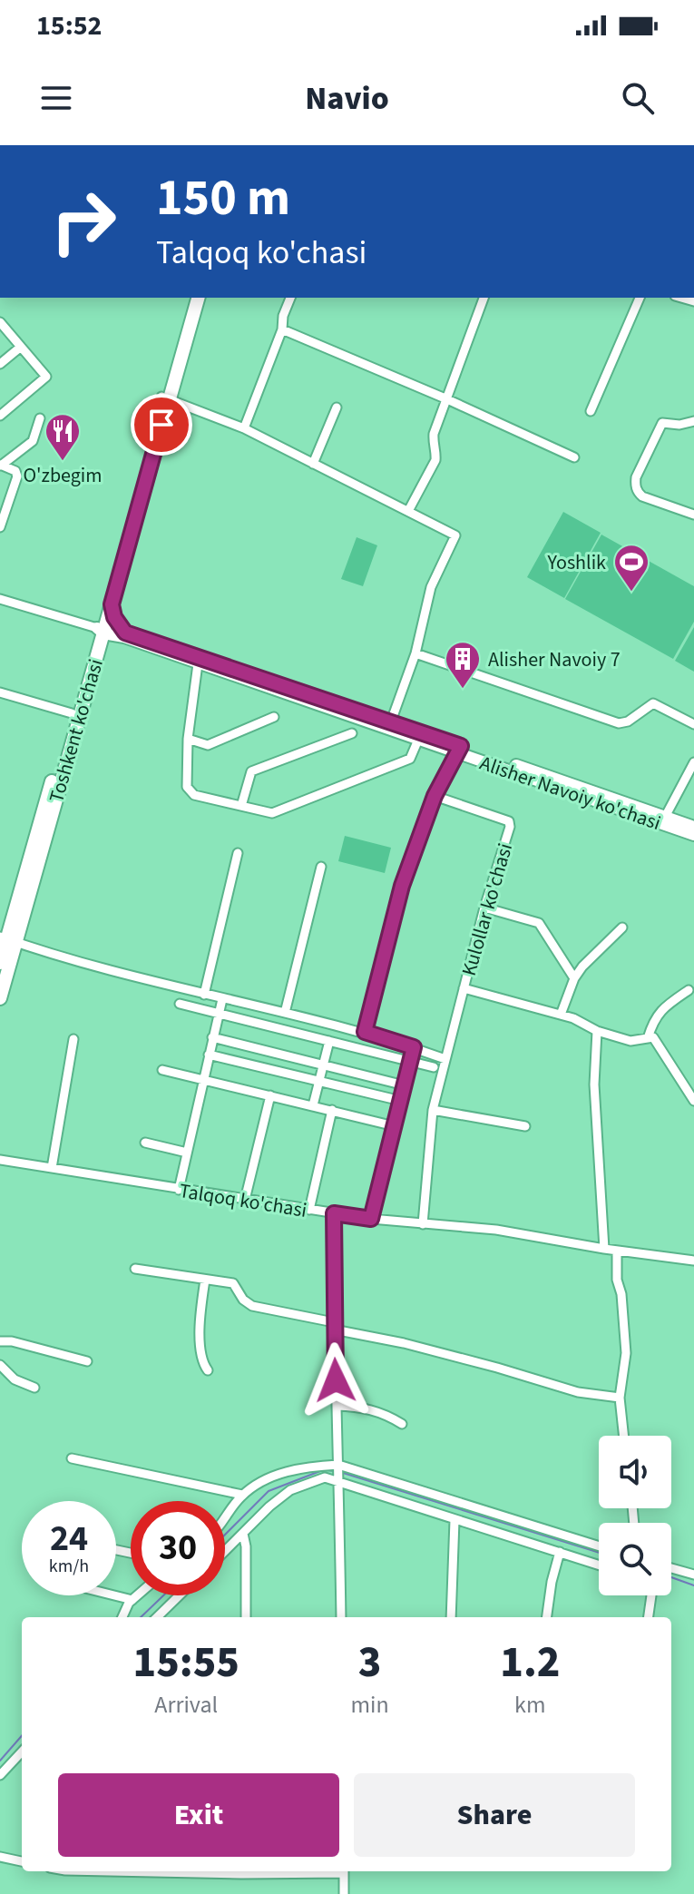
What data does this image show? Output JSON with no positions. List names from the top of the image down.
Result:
{
  "streets": {
    "highway": ["Toshkent ko'chasi"],
    "main road": ["Alisher Navoiy ko'chasi"],
    "street": ["Kulollar ko'chasi", "Talqoq ko'chasi"]
  },
  "crossings": [
    ["Toshkent ko'chasi", "Alisher Navoiy ko'chasi"],
    ["Kulollar ko'chasi", "Talqoq ko'chasi"]
  ],
  "places": {
    "restaurant": ["O'zbegim"],
    "sports": ["Yoshlik"],
    "building": ["Alisher Navoiy 7"]
  },
  "page": {
    "status": "15:52",
    "header": "Navio",
    "turn": ["150 m", "Talqoq ko'chasi"],
    "speed": "24 km/h",
    "limit": "30",
    "eta": [
      "15:55",
      "Arrival",
      "3",
      "min",
      "1.2",
      "km"
    ],
    "buttons": ["Exit", "Share"]
  }
}
